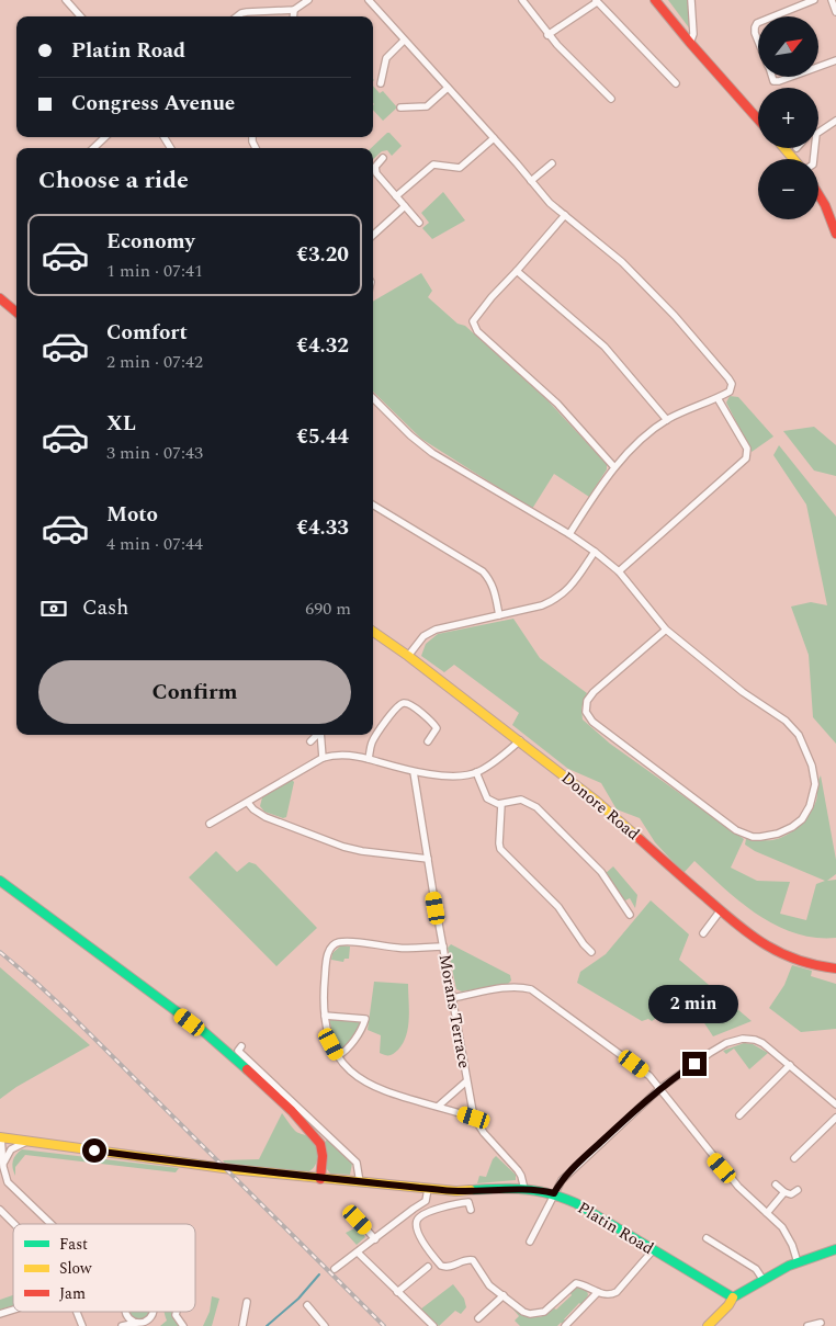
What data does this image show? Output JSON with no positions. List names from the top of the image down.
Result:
{
  "streets": {
    "street": ["Donore Road", "Morans Terrace", "Platin Road"]
  },
  "crossings": [
    ["Morans Terrace", "Platin Road"]
  ],
  "legend": ["Fast", "Slow", "Jam"],
  "north": "top right",
  "page": {
    "map_buttons": ["+", "−"],
    "banner": ["Platin Road", "Congress Avenue"],
    "heading": "Choose a ride",
    "list": [
      {
        "name": "Economy",
        "note": "1 min · 07:41",
        "value": "€3.20"
      },
      {
        "name": "Comfort",
        "note": "2 min · 07:42",
        "value": "€4.32"
      },
      {
        "name": "XL",
        "note": "3 min · 07:43",
        "value": "€5.44"
      },
      {
        "name": "Moto",
        "note": "4 min · 07:44",
        "value": "€4.33"
      }
    ],
    "pay": ["Cash", "690 m"],
    "buttons": "Confirm",
    "bubble": "2 min"
  }
}
